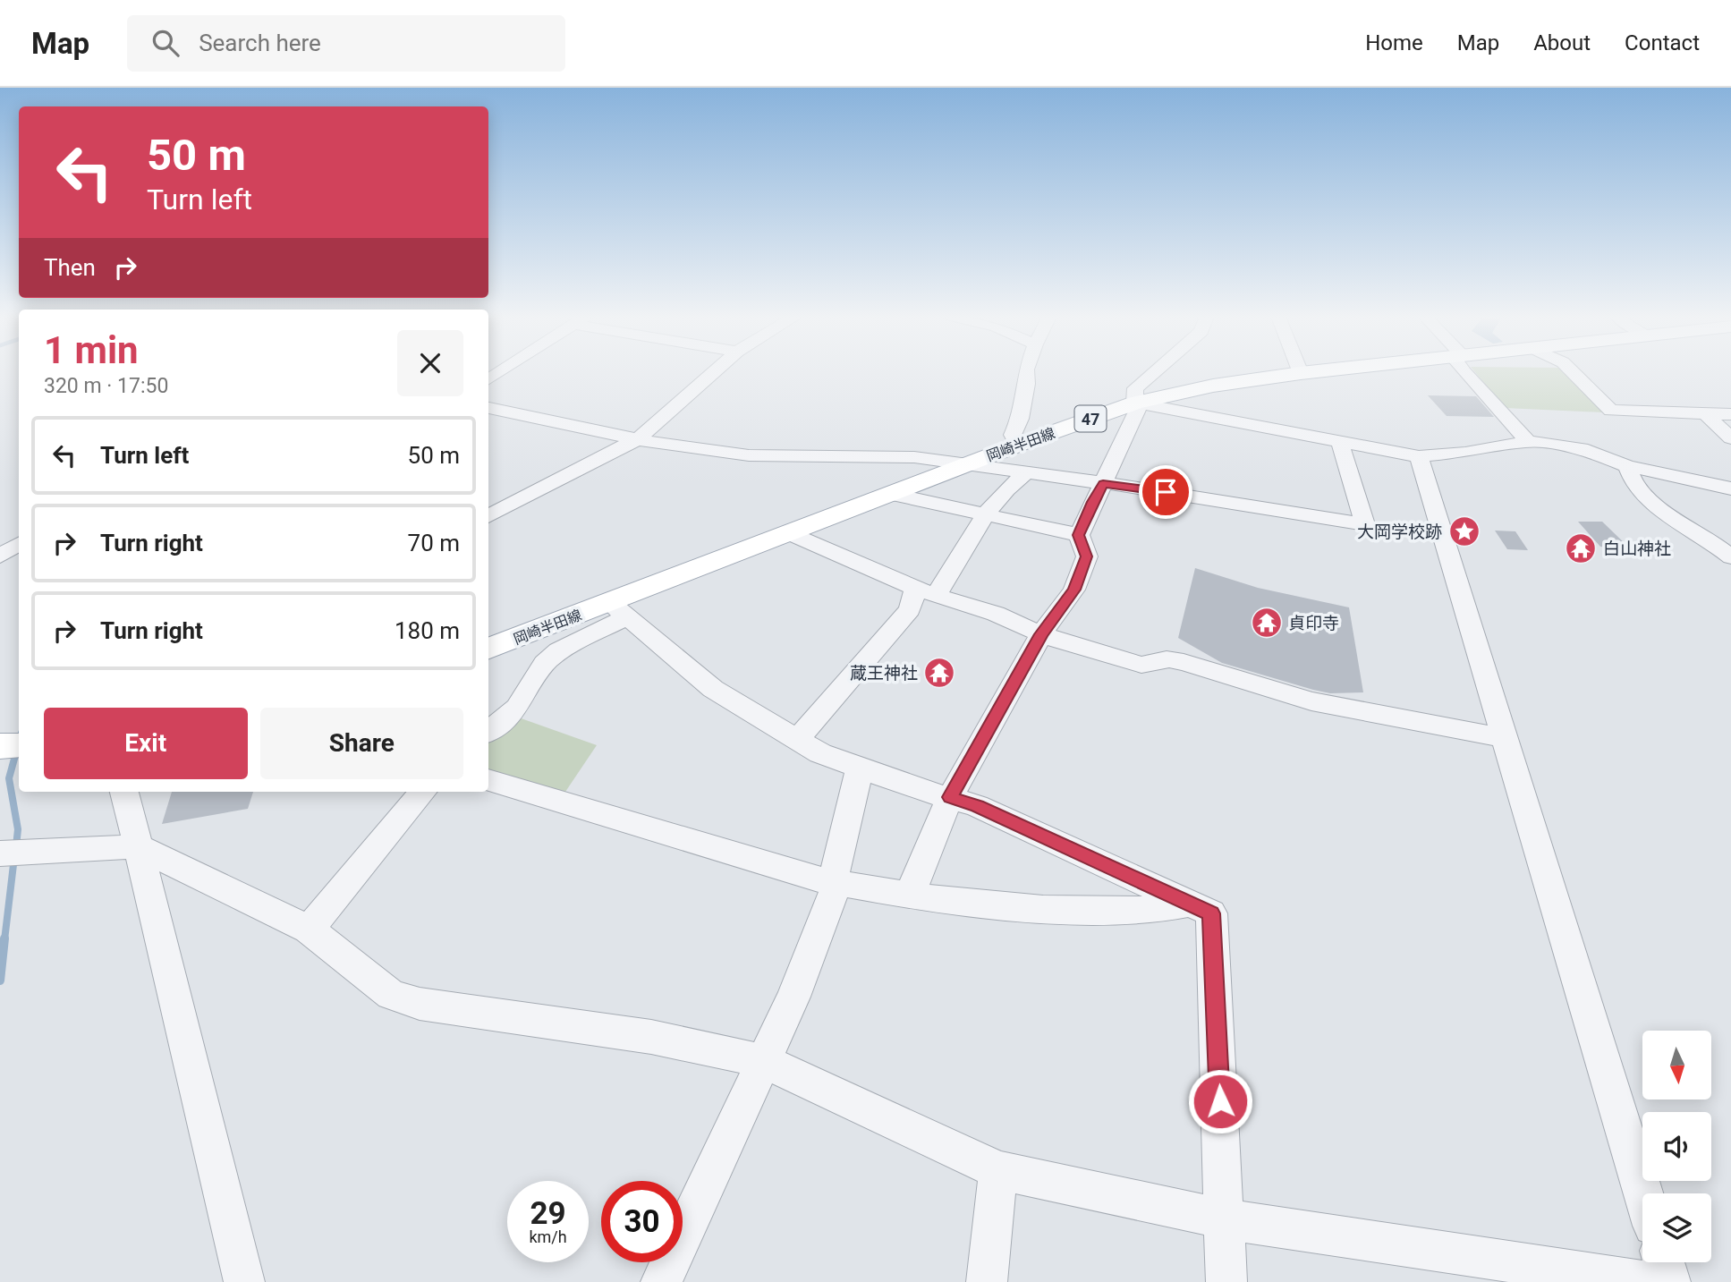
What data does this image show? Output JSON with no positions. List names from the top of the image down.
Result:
{
  "streets": {
    "main road": ["47", "岡崎半田線"]
  },
  "places": {
    "place": ["大岡学校跡"],
    "temple": ["白山神社", "貞印寺", "蔵王神社"]
  },
  "north": "bottom",
  "page": {
    "header": "Map",
    "search": "Search here",
    "nav": [
      "Home",
      "Map",
      "About",
      "Contact"
    ],
    "turn": ["50 m", "Turn left"],
    "then": "Then",
    "heading": ["1 min", "320 m · 17:50"],
    "list": [
      {
        "name": "Turn left",
        "value": "50 m"
      },
      {
        "name": "Turn right",
        "value": "70 m"
      },
      {
        "name": "Turn right",
        "value": "180 m"
      }
    ],
    "buttons": ["Exit", "Share"],
    "speed": "29 km/h",
    "limit": "30"
  }
}
